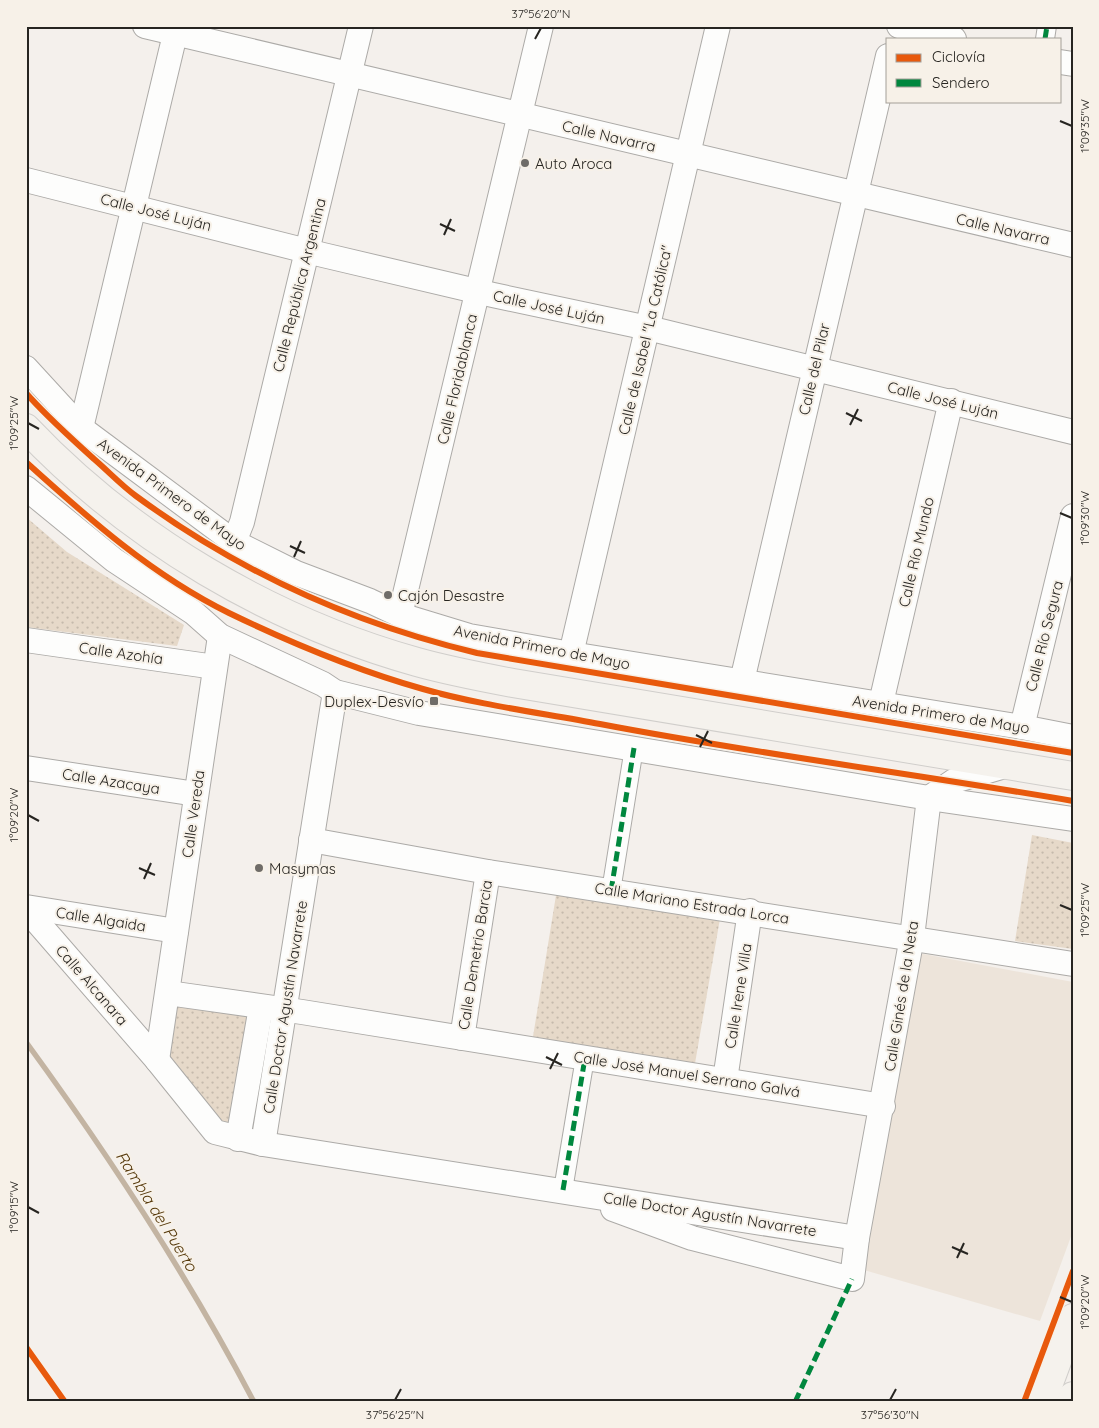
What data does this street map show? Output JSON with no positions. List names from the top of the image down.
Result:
{
  "streets": {
    "street": [
      "Calle Navarra",
      "Calle José Luján",
      "Calle República Argentina",
      "Calle de Isabel \"La Católica\"",
      "Calle del Pilar",
      "Calle Floridablanca",
      "Avenida Primero de Mayo",
      "Calle Río Mundo",
      "Calle Río Segura",
      "Calle Azohía",
      "Calle Azacaya",
      "Calle Vereda",
      "Calle Mariano Estrada Lorca",
      "Calle Algaida",
      "Calle Demetrio Barcia",
      "Calle Alcanara",
      "Calle Irene Villa",
      "Calle Ginés de la Neta",
      "Calle Doctor Agustín Navarrete",
      "Calle José Manuel Serrano Galvá"
    ]
  },
  "crossings": [
    ["Calle Navarra", "Calle República Argentina"],
    ["Calle Navarra", "Calle de Isabel \"La Católica\""],
    ["Calle Navarra", "Calle del Pilar"],
    ["Calle Navarra", "Calle Floridablanca"],
    ["Calle José Luján", "Calle República Argentina"],
    ["Calle José Luján", "Calle de Isabel \"La Católica\""],
    ["Calle José Luján", "Calle del Pilar"],
    ["Calle José Luján", "Calle Floridablanca"],
    ["Calle José Luján", "Calle Río Mundo"],
    ["Calle República Argentina", "Avenida Primero de Mayo"],
    ["Calle de Isabel \"La Católica\"", "Avenida Primero de Mayo"],
    ["Calle del Pilar", "Avenida Primero de Mayo"],
    ["Calle Floridablanca", "Avenida Primero de Mayo"],
    ["Avenida Primero de Mayo", "Calle Río Mundo"],
    ["Avenida Primero de Mayo", "Calle Río Segura"],
    ["Calle Azohía", "Calle Vereda"],
    ["Calle Azacaya", "Calle Vereda"],
    ["Calle Vereda", "Calle Algaida"],
    ["Calle Vereda", "Calle Alcanara"],
    ["Calle Vereda", "Calle José Manuel Serrano Galvá"],
    ["Calle Mariano Estrada Lorca", "Calle Demetrio Barcia"],
    ["Calle Mariano Estrada Lorca", "Calle Irene Villa"],
    ["Calle Mariano Estrada Lorca", "Calle Ginés de la Neta"],
    ["Calle Mariano Estrada Lorca", "Calle Doctor Agustín Navarrete"],
    ["Calle Algaida", "Calle Alcanara"],
    ["Calle Demetrio Barcia", "Calle José Manuel Serrano Galvá"],
    ["Calle Alcanara", "Calle Doctor Agustín Navarrete"],
    ["Calle Irene Villa", "Calle José Manuel Serrano Galvá"],
    ["Calle Ginés de la Neta", "Calle Doctor Agustín Navarrete"],
    ["Calle Ginés de la Neta", "Calle José Manuel Serrano Galvá"],
    ["Calle Doctor Agustín Navarrete", "Calle José Manuel Serrano Galvá"]
  ],
  "water": ["Rambla del Puerto"],
  "places": {
    "other": ["Auto Aroca", "Cajón Desastre", "Masymas"],
    "transit": ["Duplex-Desvío"]
  },
  "legend": ["Ciclovía", "Sendero"],
  "coordinates": [
    "37°56'20\"N",
    "1°09'35\"W",
    "1°09'25\"W",
    "1°09'30\"W",
    "1°09'20\"W",
    "1°09'15\"W",
    "37°56'25\"N",
    "37°56'30\"N"
  ]
}
